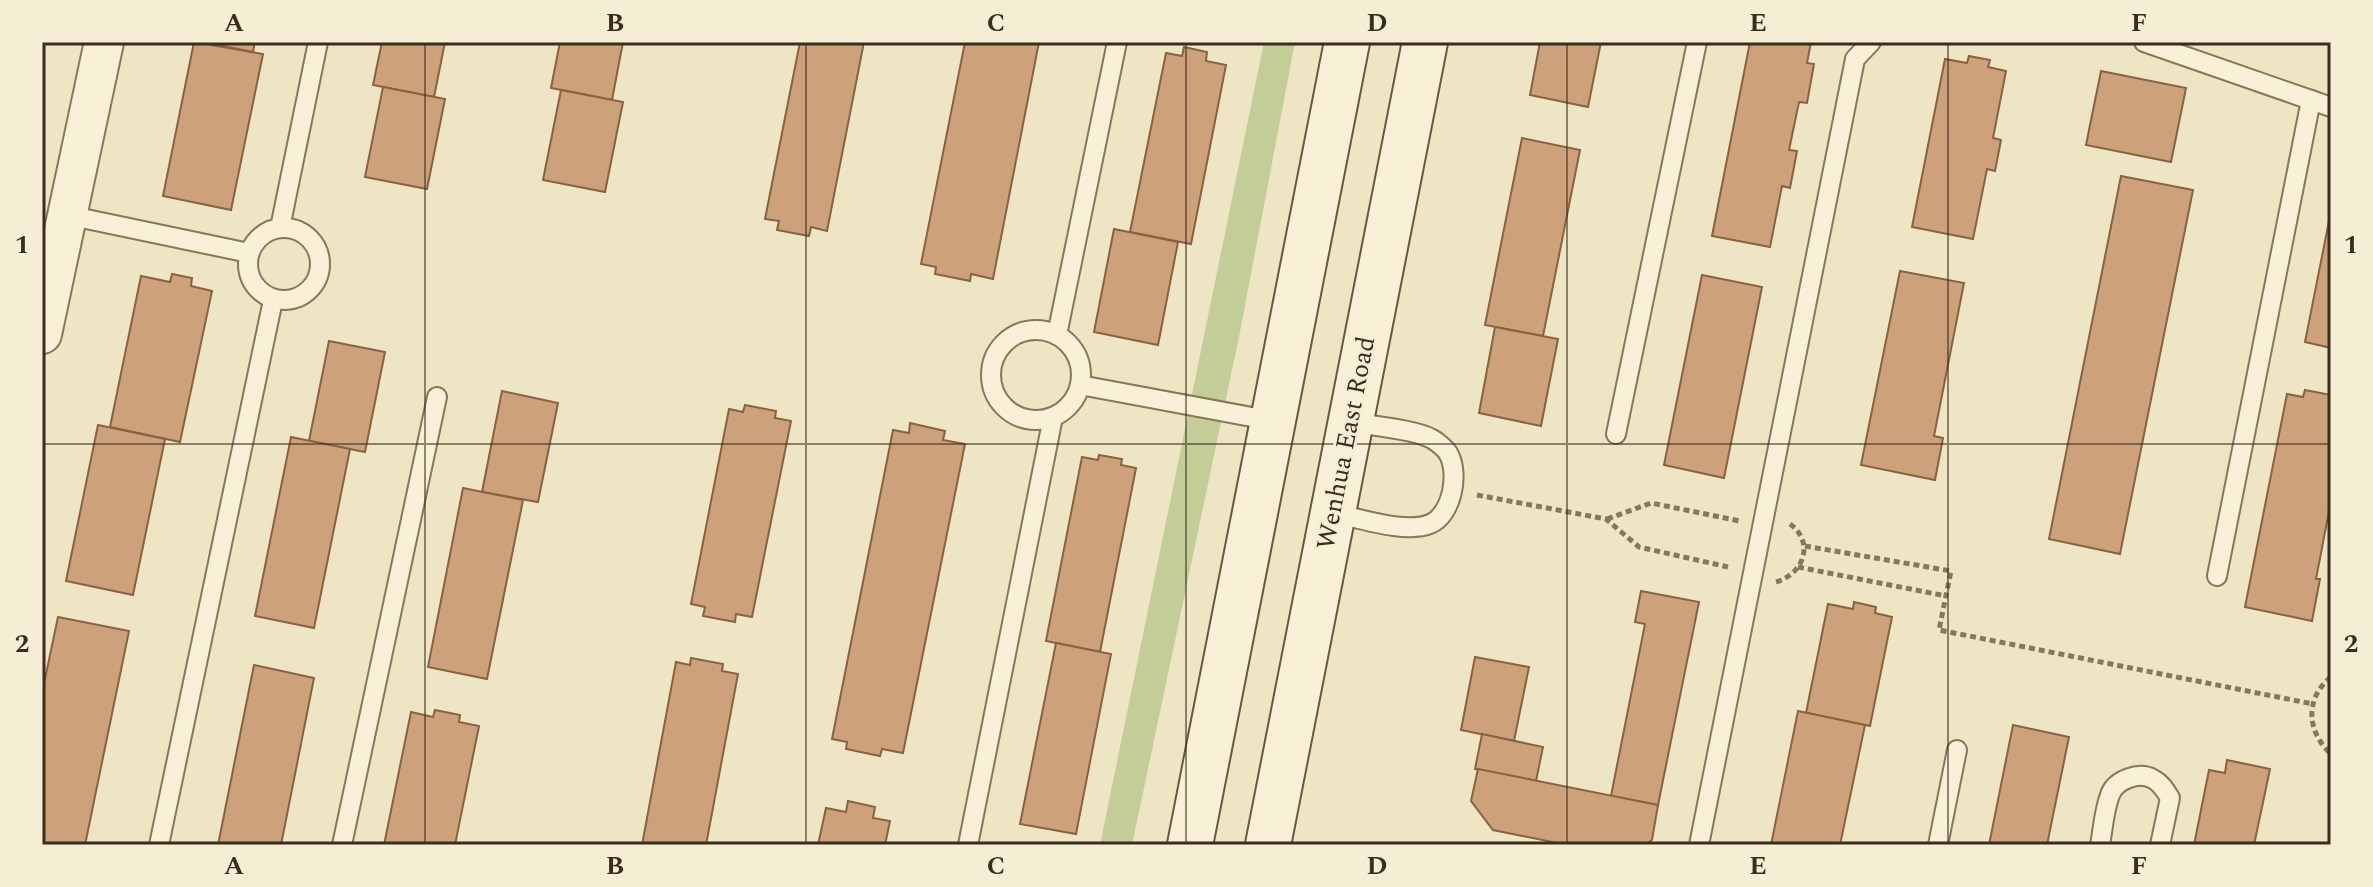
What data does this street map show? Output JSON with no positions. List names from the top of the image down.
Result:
{
  "streets": {
    "main road": ["Wenhua East Road"]
  },
  "grid": {
    "columns": [
      "A",
      "B",
      "C",
      "D",
      "E",
      "F"
    ],
    "rows": ["1", "2"]
  }
}
